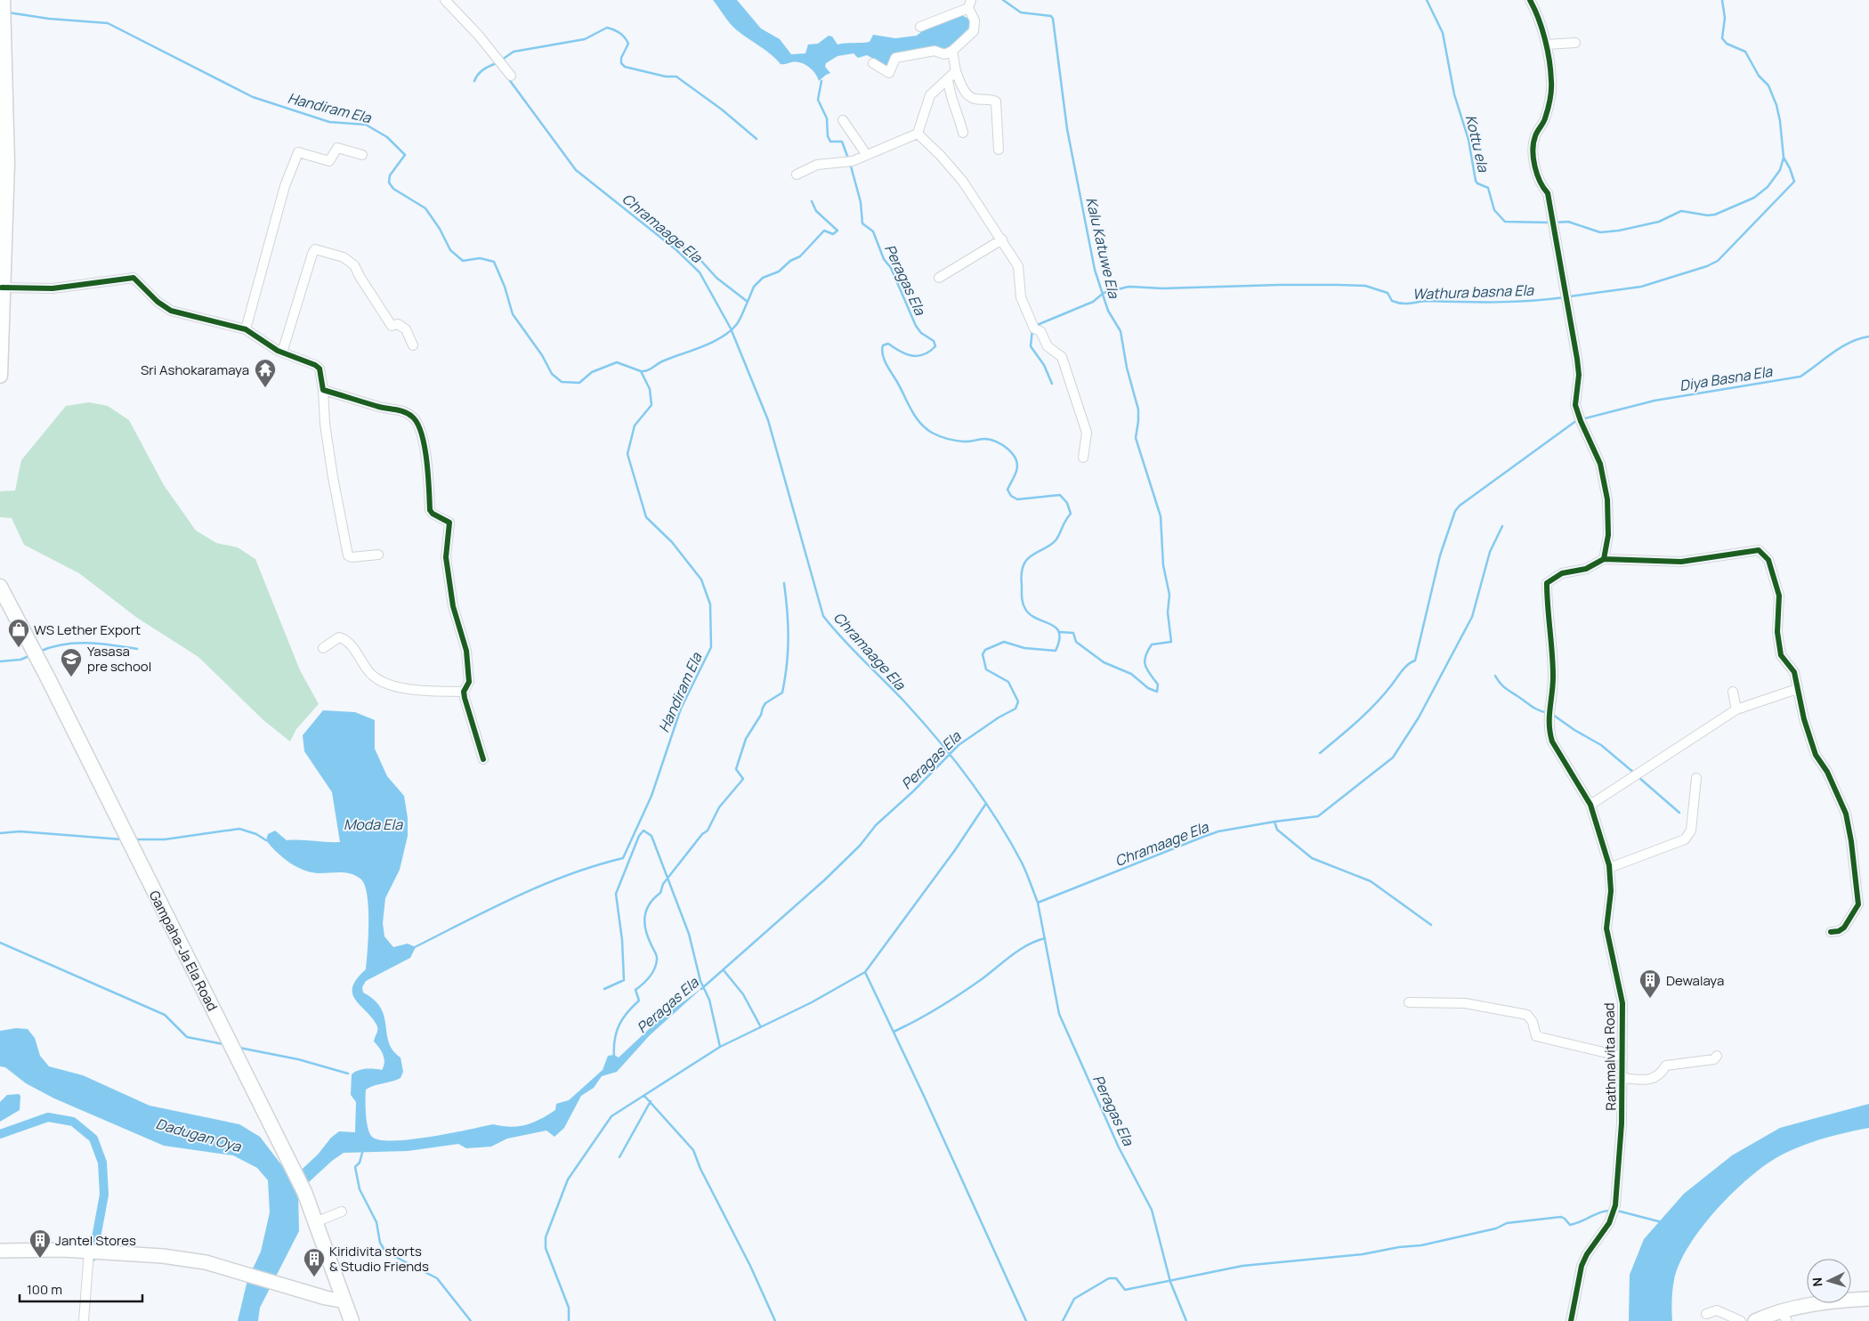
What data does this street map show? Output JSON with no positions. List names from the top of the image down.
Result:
{
  "streets": {
    "highway": ["Gampaha-Ja Ela Road"],
    "street": ["Rathmalvita Road"]
  },
  "water": [
    "Handiram Ela",
    "Kottu ela",
    "Chramaage Ela",
    "Kalu Katuwe Ela",
    "Peragas Ela",
    "Wathura basna Ela",
    "Diya Basna Ela",
    "Moda Ela",
    "Dadugan Oya"
  ],
  "places": {
    "temple": ["Sri Ashokaramaya"],
    "shop": ["WS Lether Export"],
    "school or university": ["Yasasa pre school"],
    "building": ["Dewalaya", "Jantel Stores", "Kiridivita storts & Studio Friends"]
  },
  "scale_bar": "100 m",
  "north": "left"
}
